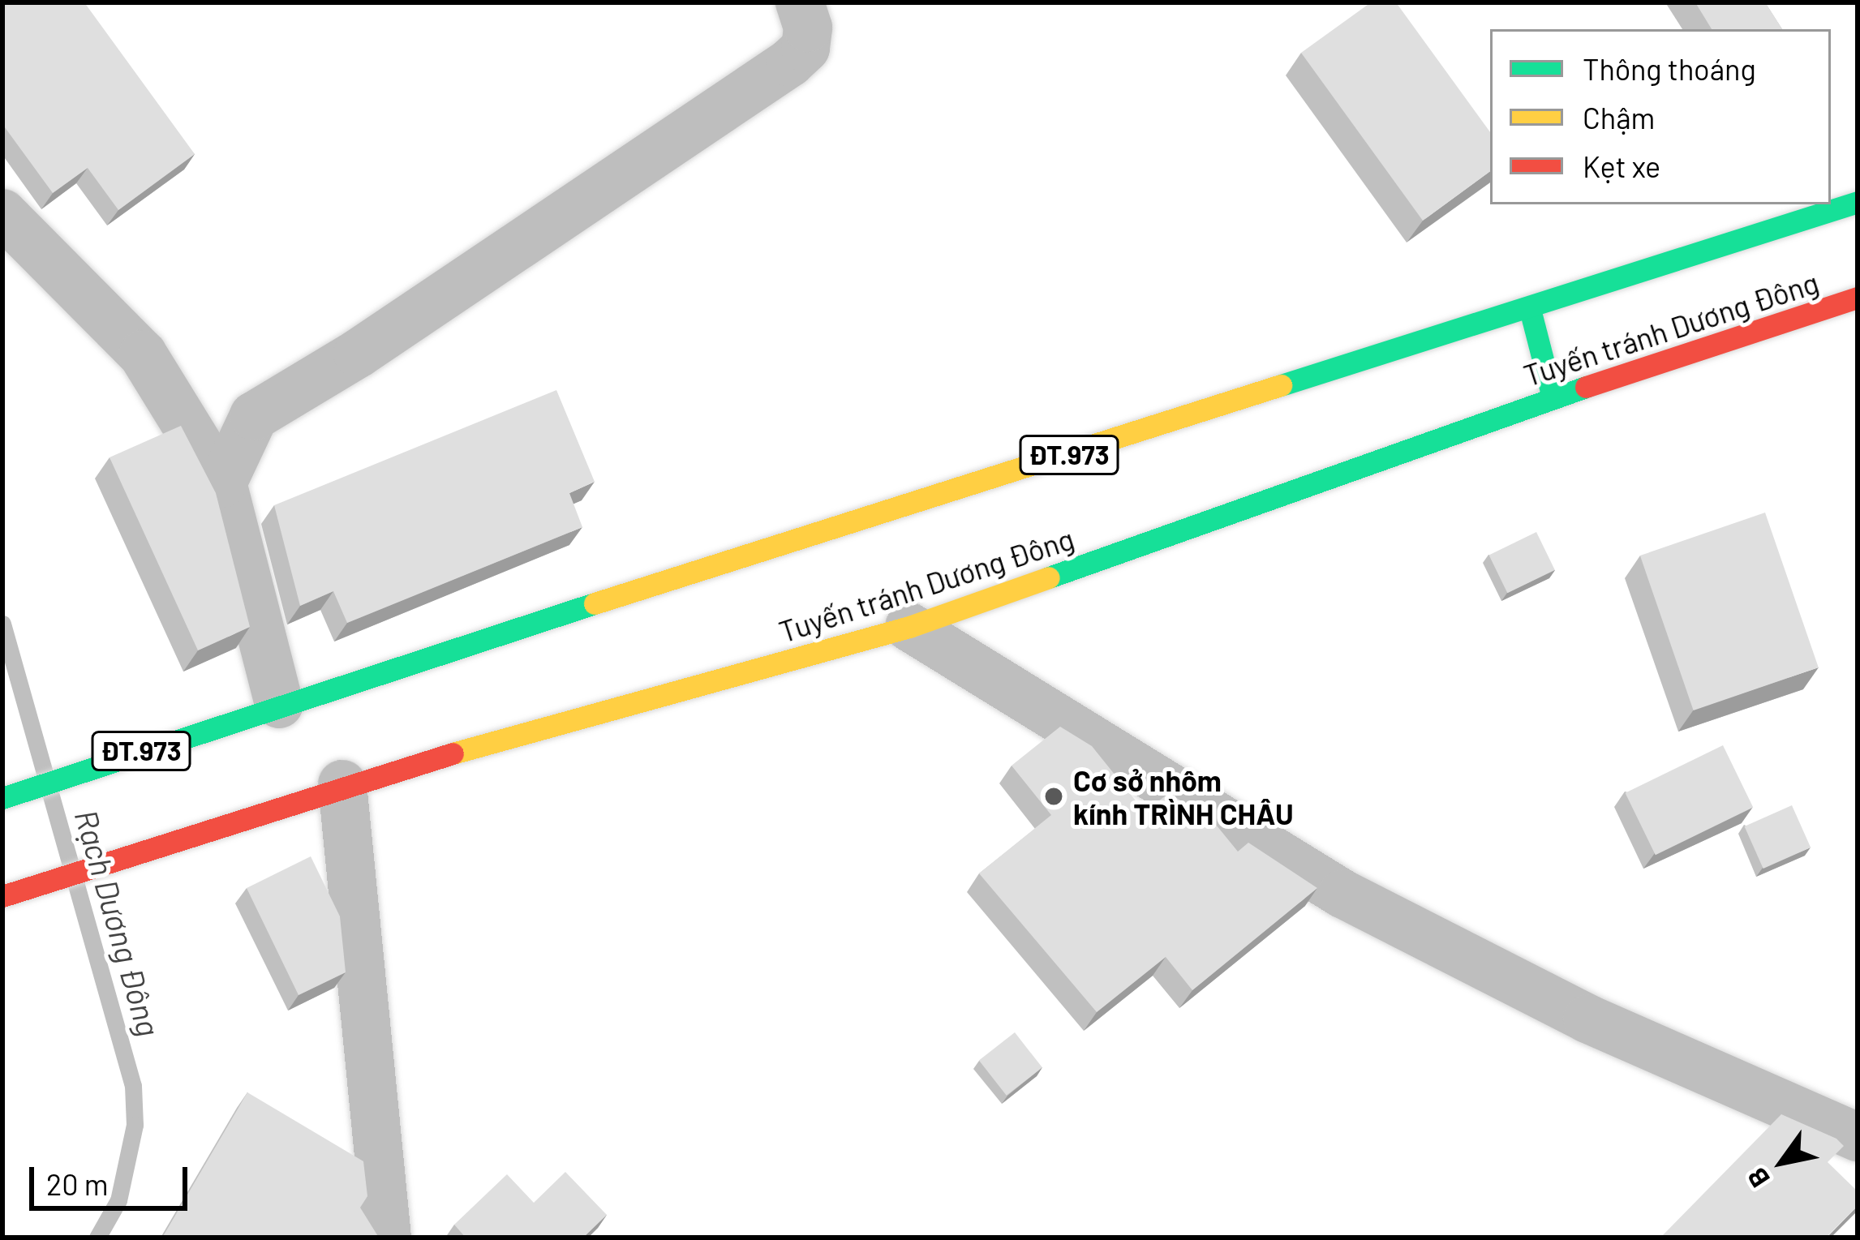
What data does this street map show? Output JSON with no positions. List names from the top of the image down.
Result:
{
  "streets": {
    "main road": ["Tuyến tránh Dương Đông", "ĐT.973"]
  },
  "water": ["Rạch Dương Đông"],
  "places": ["Cơ sở nhôm kính TRÌNH CHÂU"],
  "legend": ["Thông thoáng", "Chậm", "Kẹt xe"],
  "scale_bar": "20 m",
  "north": "bottom left"
}
